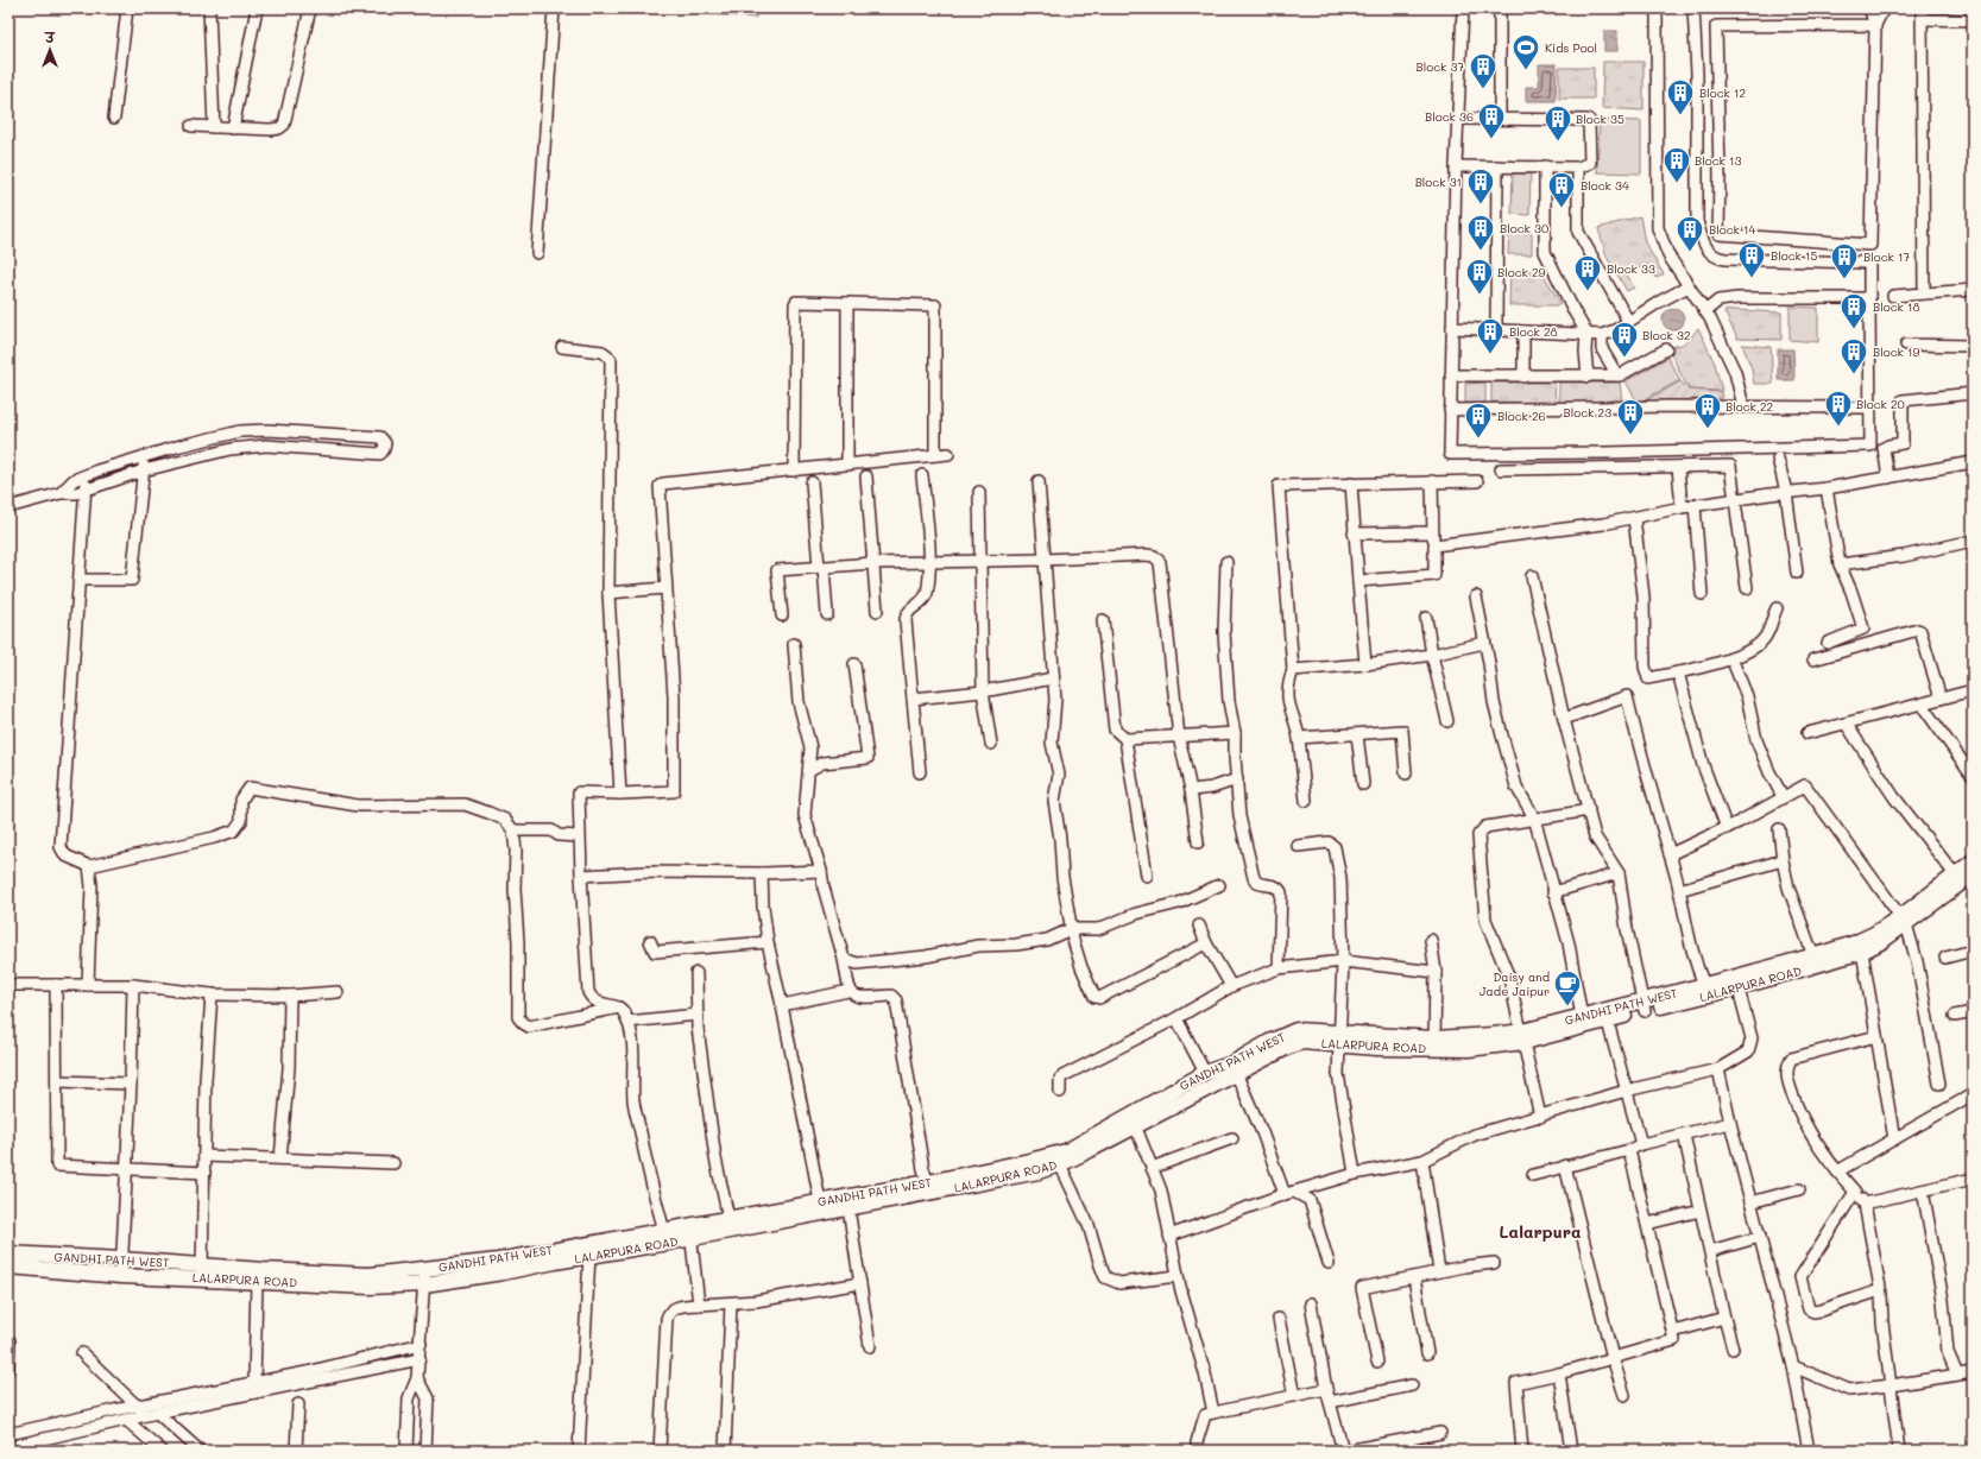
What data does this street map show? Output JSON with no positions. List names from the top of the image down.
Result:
{
  "streets": {
    "street": ["LALARPURA ROAD", "GANDHI PATH WEST"]
  },
  "crossings": [
    ["LALARPURA ROAD", "GANDHI PATH WEST"]
  ],
  "districts": ["Lalarpura"],
  "places": {
    "sports": ["Kids Pool"],
    "building": [
      "Block 37",
      "Block 12",
      "Block 36",
      "Block 35",
      "Block 13",
      "Block 31",
      "Block 34",
      "Block 30",
      "Block 14",
      "Block 15",
      "Block 17",
      "Block 33",
      "Block 29",
      "Block 18",
      "Block 28",
      "Block 32",
      "Block 19",
      "Block 20",
      "Block 22",
      "Block 23",
      "Block 26"
    ],
    "cafe": ["Daisy and Jade Jaipur"]
  },
  "north": "top"
}
